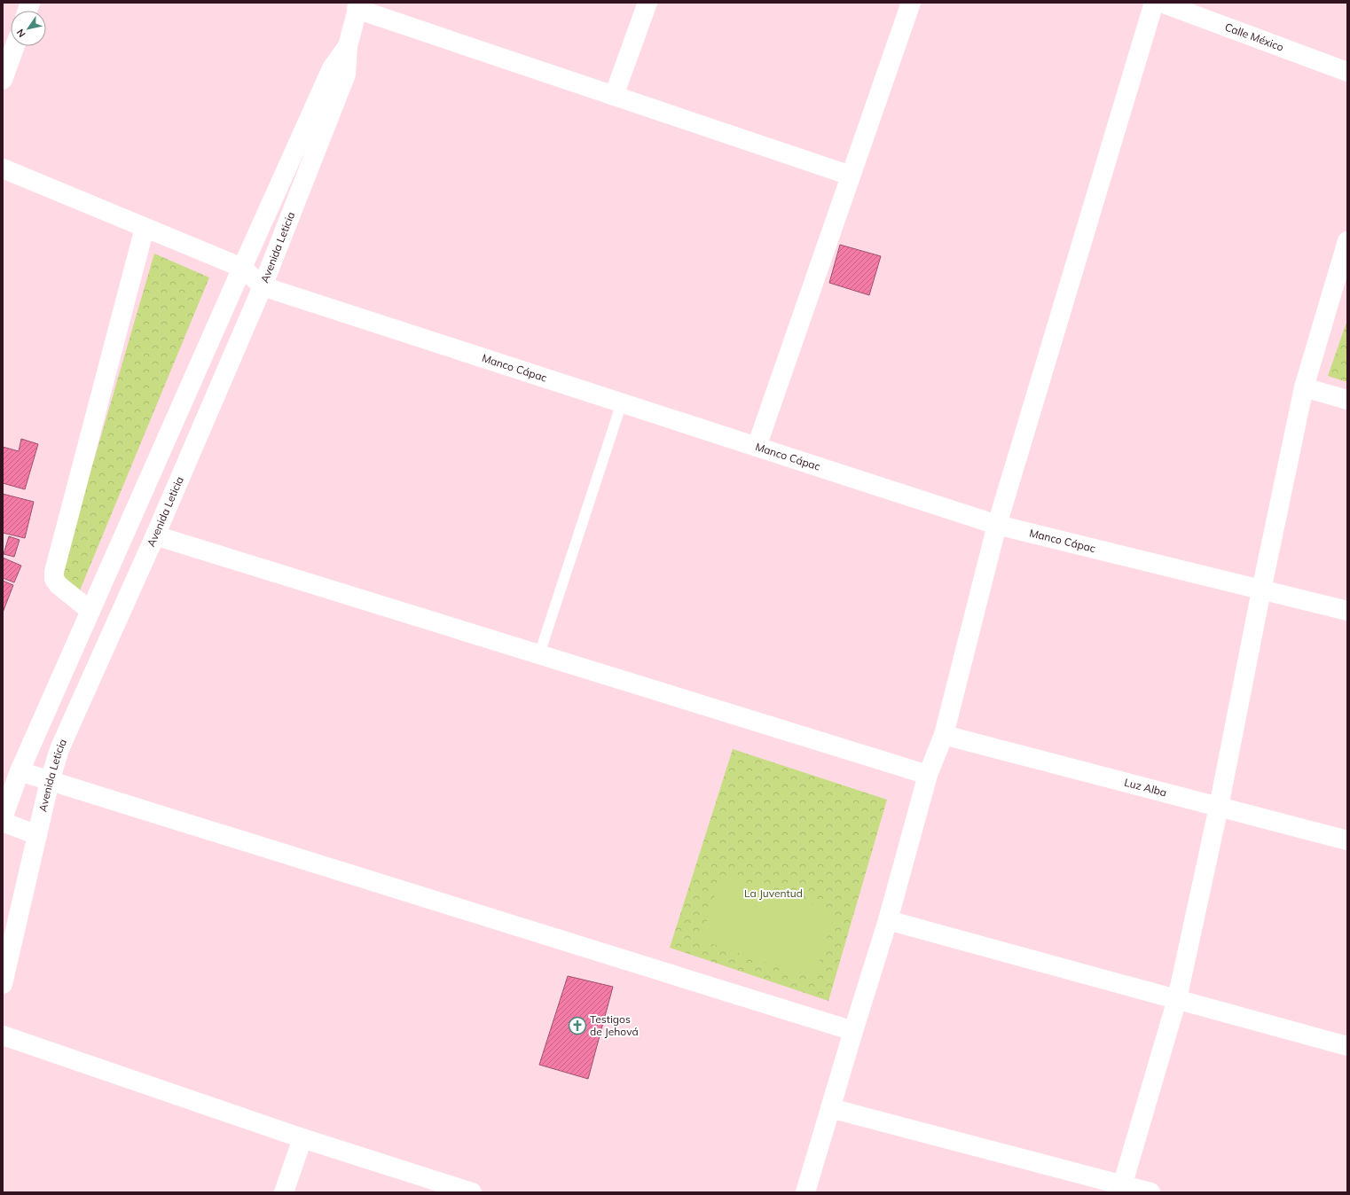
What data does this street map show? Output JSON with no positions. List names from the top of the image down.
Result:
{
  "streets": {
    "street": [
      "Calle México",
      "Avenida Leticia",
      "Manco Cápac",
      "Luz Alba"
    ]
  },
  "crossings": [
    ["Avenida Leticia", "Manco Cápac"]
  ],
  "parks": ["La Juventud"],
  "places": {
    "church": ["Testigos de Jehová"]
  },
  "north": "bottom left"
}
